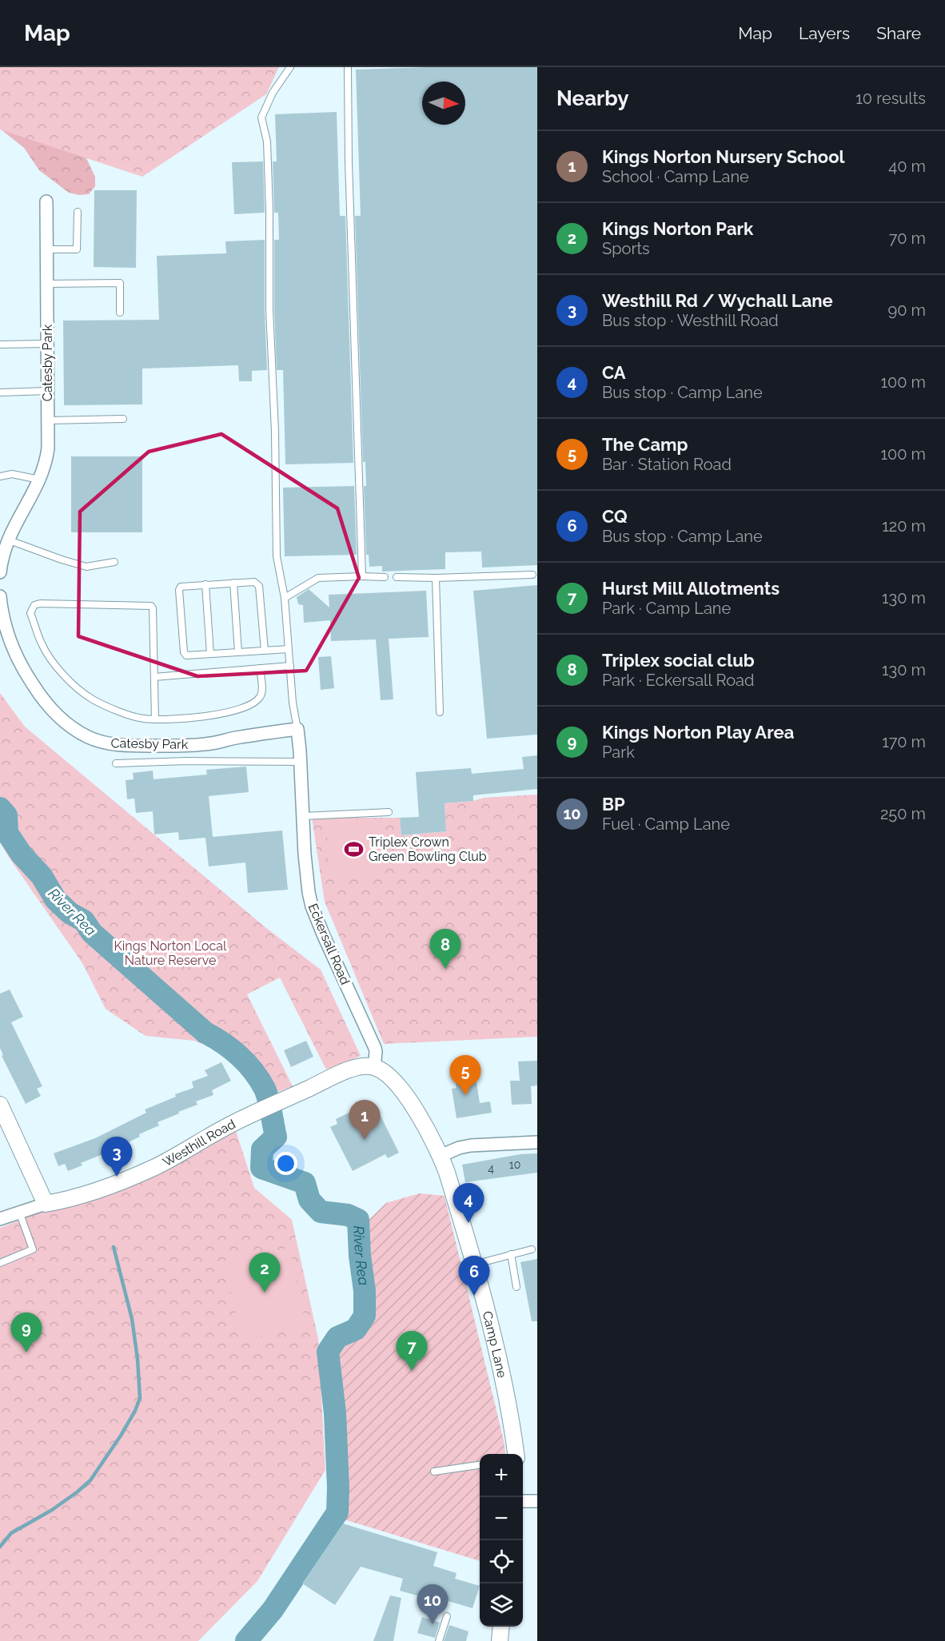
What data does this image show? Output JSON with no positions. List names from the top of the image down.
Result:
{
  "streets": {
    "street": [
      "Catesby Park",
      "Eckersall Road",
      "Westhill Road",
      "Camp Lane"
    ]
  },
  "crossings": [
    ["Catesby Park", "Eckersall Road"],
    ["Eckersall Road", "Westhill Road"],
    ["Eckersall Road", "Camp Lane"],
    ["Westhill Road", "Camp Lane"]
  ],
  "water": ["River Rea"],
  "parks": ["Kings Norton Local Nature Reserve"],
  "places": {
    "sports": ["Triplex Crown Green Bowling Club"]
  },
  "house_numbers": ["10", "4"],
  "north": "right",
  "page": {
    "header": "Map",
    "nav": ["Map", "Layers", "Share"],
    "heading": ["Nearby", "10 results"],
    "list": [
      {
        "mark": "1",
        "name": "Kings Norton Nursery School",
        "note": "School · Camp Lane",
        "value": "40 m"
      },
      {
        "mark": "2",
        "name": "Kings Norton Park",
        "note": "Sports",
        "value": "70 m"
      },
      {
        "mark": "3",
        "name": "Westhill Rd / Wychall Lane",
        "note": "Bus stop · Westhill Road",
        "value": "90 m"
      },
      {
        "mark": "4",
        "name": "CA",
        "note": "Bus stop · Camp Lane",
        "value": "100 m"
      },
      {
        "mark": "5",
        "name": "The Camp",
        "note": "Bar · Station Road",
        "value": "100 m"
      },
      {
        "mark": "6",
        "name": "CQ",
        "note": "Bus stop · Camp Lane",
        "value": "120 m"
      },
      {
        "mark": "7",
        "name": "Hurst Mill Allotments",
        "note": "Park · Camp Lane",
        "value": "130 m"
      },
      {
        "mark": "8",
        "name": "Triplex social club",
        "note": "Park · Eckersall Road",
        "value": "130 m"
      },
      {
        "mark": "9",
        "name": "Kings Norton Play Area",
        "note": "Park",
        "value": "170 m"
      },
      {
        "mark": "10",
        "name": "BP",
        "note": "Fuel · Camp Lane",
        "value": "250 m"
      }
    ],
    "pins": [
      "8",
      "5",
      "1",
      "3",
      "4",
      "2",
      "6",
      "9",
      "7",
      "10"
    ],
    "map_buttons": ["+", "−"]
  }
}
